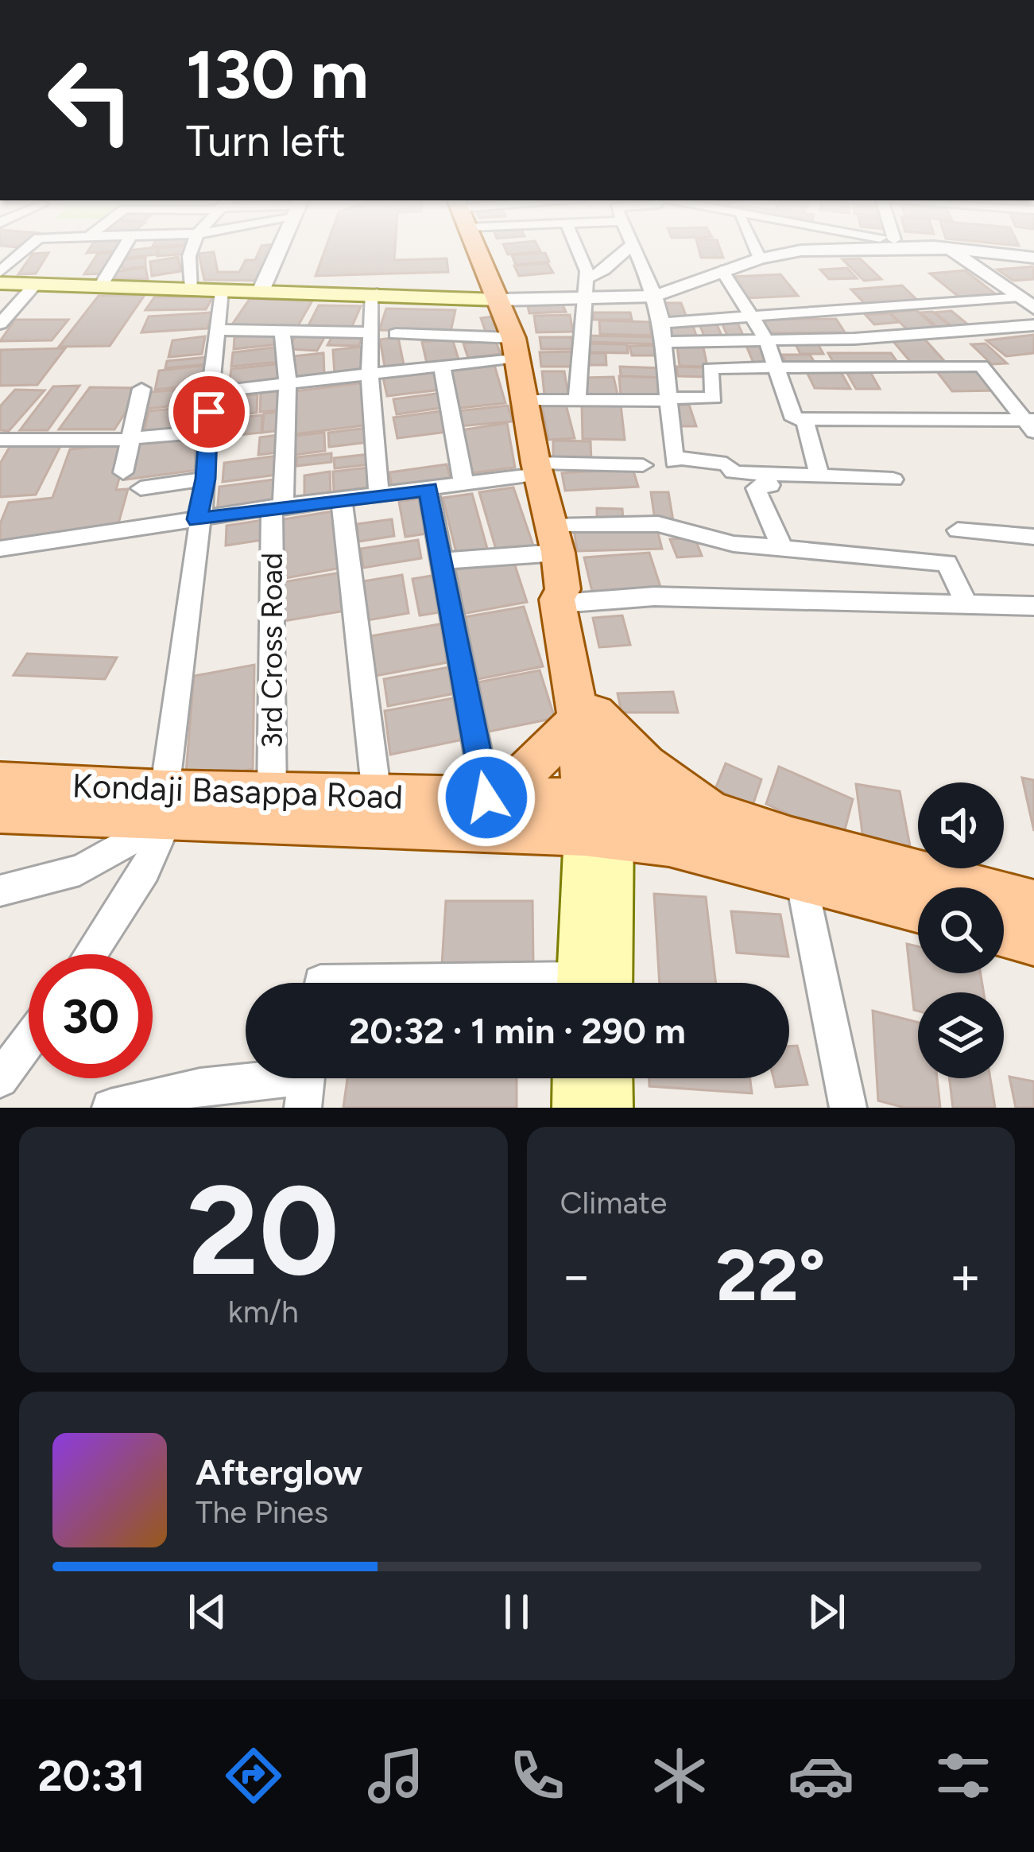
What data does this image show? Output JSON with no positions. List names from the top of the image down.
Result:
{
  "streets": {
    "main road": ["Kondaji Basappa Road"],
    "street": ["3rd Cross Road"]
  },
  "crossings": [
    ["3rd Cross Road", "Kondaji Basappa Road"]
  ],
  "page": {
    "turn": ["130 m", "Turn left"],
    "limit": "30",
    "trip": "20:32 · 1 min · 290 m",
    "tile": [
      ["20", "km/h"],
      "Climate"
    ],
    "heat": ["−", "22°", "+"],
    "song": ["Afterglow", "The Pines"],
    "tabs": "20:31"
  }
}
